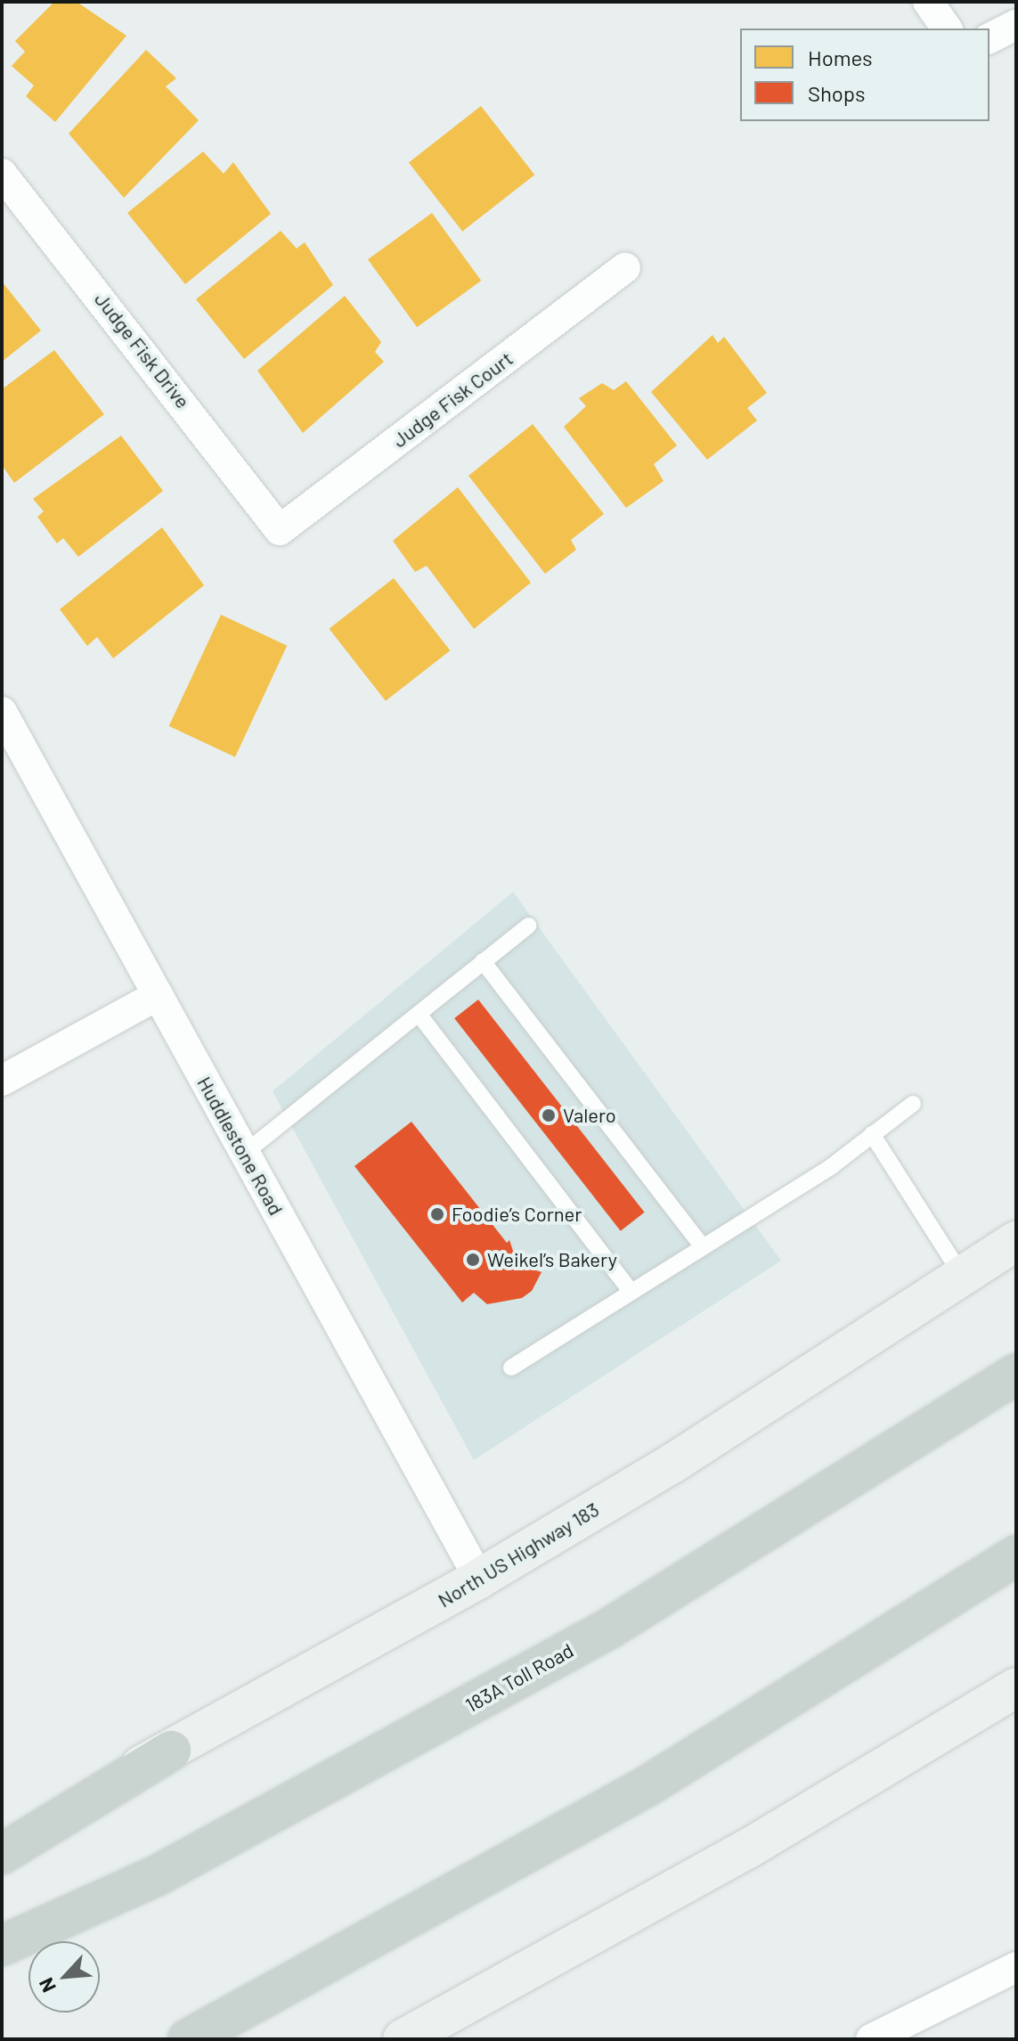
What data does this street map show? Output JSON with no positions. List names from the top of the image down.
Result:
{
  "streets": {
    "highway": ["183A Toll Road"],
    "main road": ["North US Highway 183"],
    "street": ["Judge Fisk Drive", "Judge Fisk Court", "Huddlestone Road"]
  },
  "crossings": [
    ["Judge Fisk Drive", "Judge Fisk Court"],
    ["Huddlestone Road", "North US Highway 183"]
  ],
  "places": ["Valero", "Foodie’s Corner", "Weikel’s Bakery"],
  "legend": ["Homes", "Shops"],
  "north": "bottom left"
}
